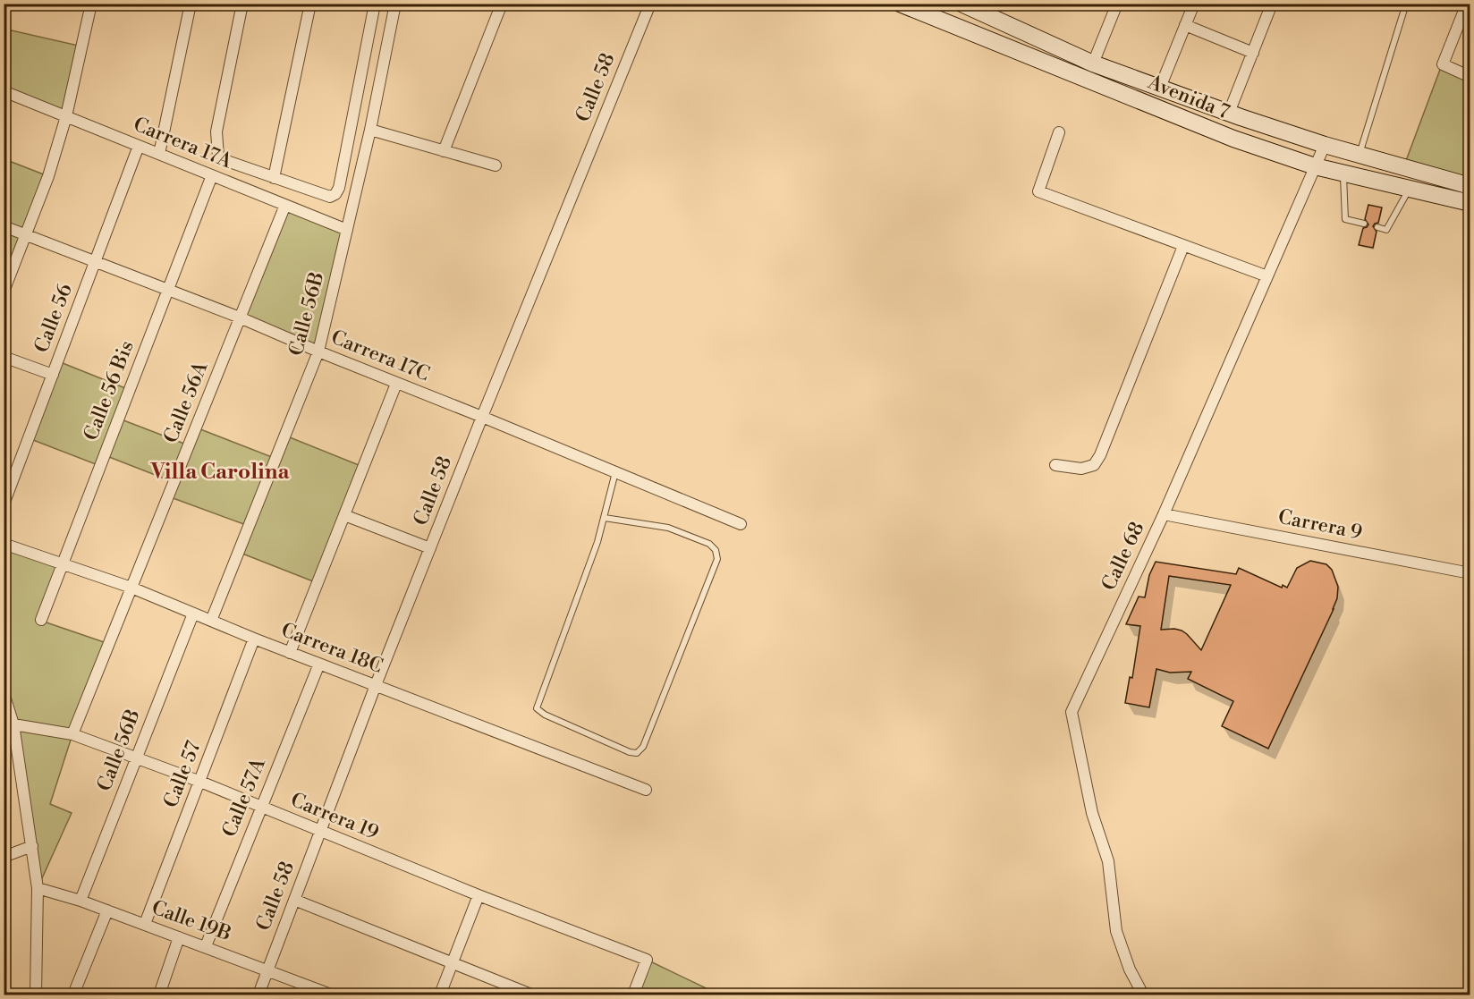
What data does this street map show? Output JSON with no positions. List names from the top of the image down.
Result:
{
  "streets": {
    "main road": ["Avenida 7"],
    "street": [
      "Calle 58",
      "Carrera 17A",
      "Calle 56B",
      "Calle 56",
      "Carrera 17C",
      "Calle 56 Bis",
      "Calle 56A",
      "Carrera 9",
      "Calle 68",
      "Carrera 18C",
      "Calle 57",
      "Calle 57A",
      "Carrera 19",
      "Calle 19B"
    ]
  },
  "crossings": [
    ["Calle 58", "Carrera 17C"],
    ["Calle 58", "Carrera 18C"],
    ["Calle 58", "Carrera 19"],
    ["Calle 58", "Calle 19B"],
    ["Avenida 7", "Calle 68"],
    ["Carrera 17A", "Calle 56B"],
    ["Carrera 17A", "Calle 56"],
    ["Carrera 17A", "Calle 56 Bis"],
    ["Carrera 17A", "Calle 56A"],
    ["Calle 56B", "Carrera 17C"],
    ["Calle 56B", "Carrera 18C"],
    ["Calle 56B", "Carrera 19"],
    ["Calle 56B", "Calle 19B"],
    ["Calle 56", "Carrera 17C"],
    ["Carrera 17C", "Calle 56 Bis"],
    ["Carrera 17C", "Calle 56A"],
    ["Calle 56 Bis", "Carrera 18C"],
    ["Calle 56A", "Carrera 18C"],
    ["Calle 56A", "Carrera 19"],
    ["Carrera 9", "Calle 68"],
    ["Carrera 18C", "Calle 57"],
    ["Carrera 18C", "Calle 57A"],
    ["Calle 57", "Carrera 19"],
    ["Calle 57", "Calle 19B"],
    ["Calle 57A", "Carrera 19"],
    ["Calle 57A", "Calle 19B"]
  ],
  "districts": ["Villa Carolina"]
}
